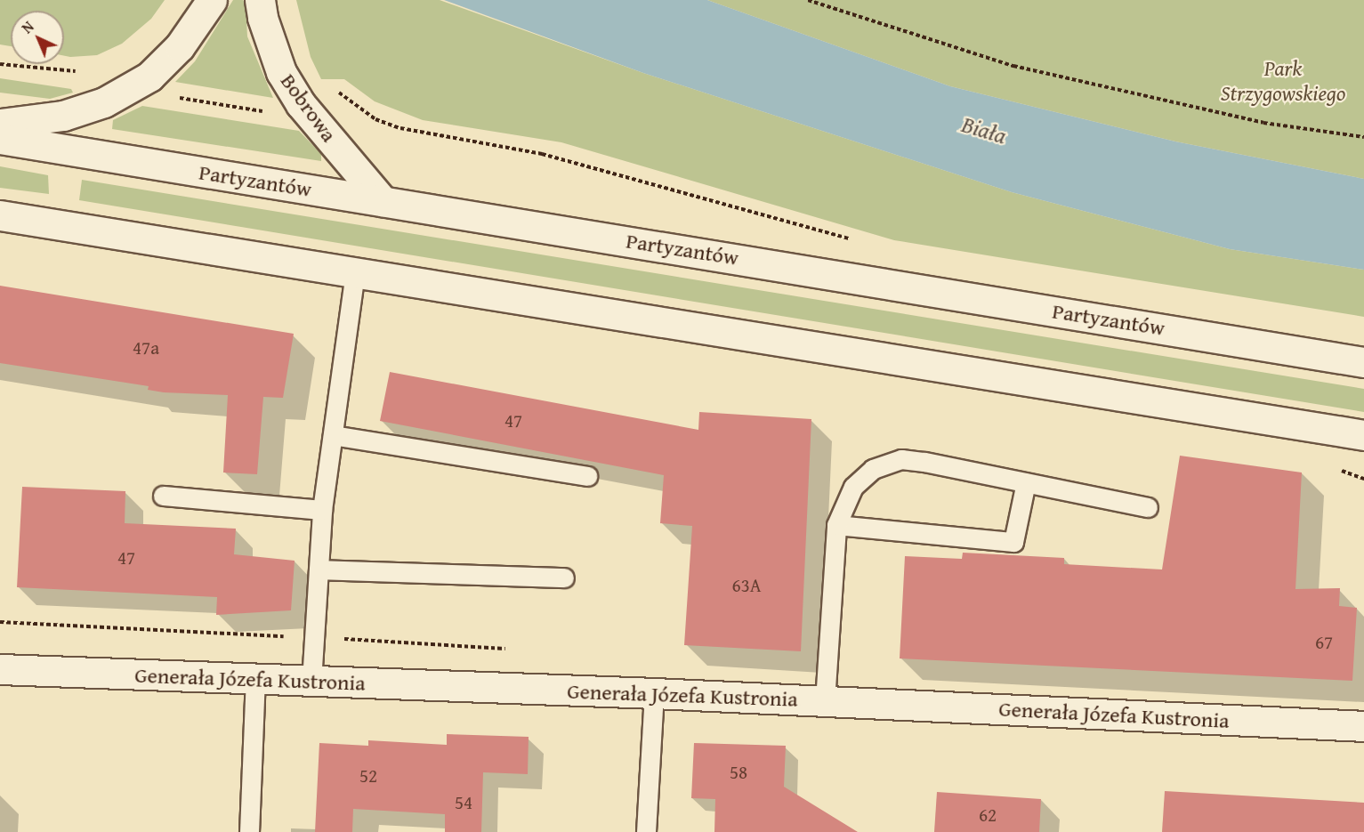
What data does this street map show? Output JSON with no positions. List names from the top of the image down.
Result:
{
  "streets": {
    "main road": ["Bobrowa", "Partyzantów", "Generała Józefa Kustronia"]
  },
  "crossings": [
    ["Bobrowa", "Partyzantów"]
  ],
  "water": ["Biała"],
  "parks": ["Park Strzygowskiego"],
  "house_numbers": [
    "47a",
    "47",
    "47",
    "63A",
    "67",
    "58",
    "52",
    "54",
    "62"
  ],
  "north": "top left"
}
